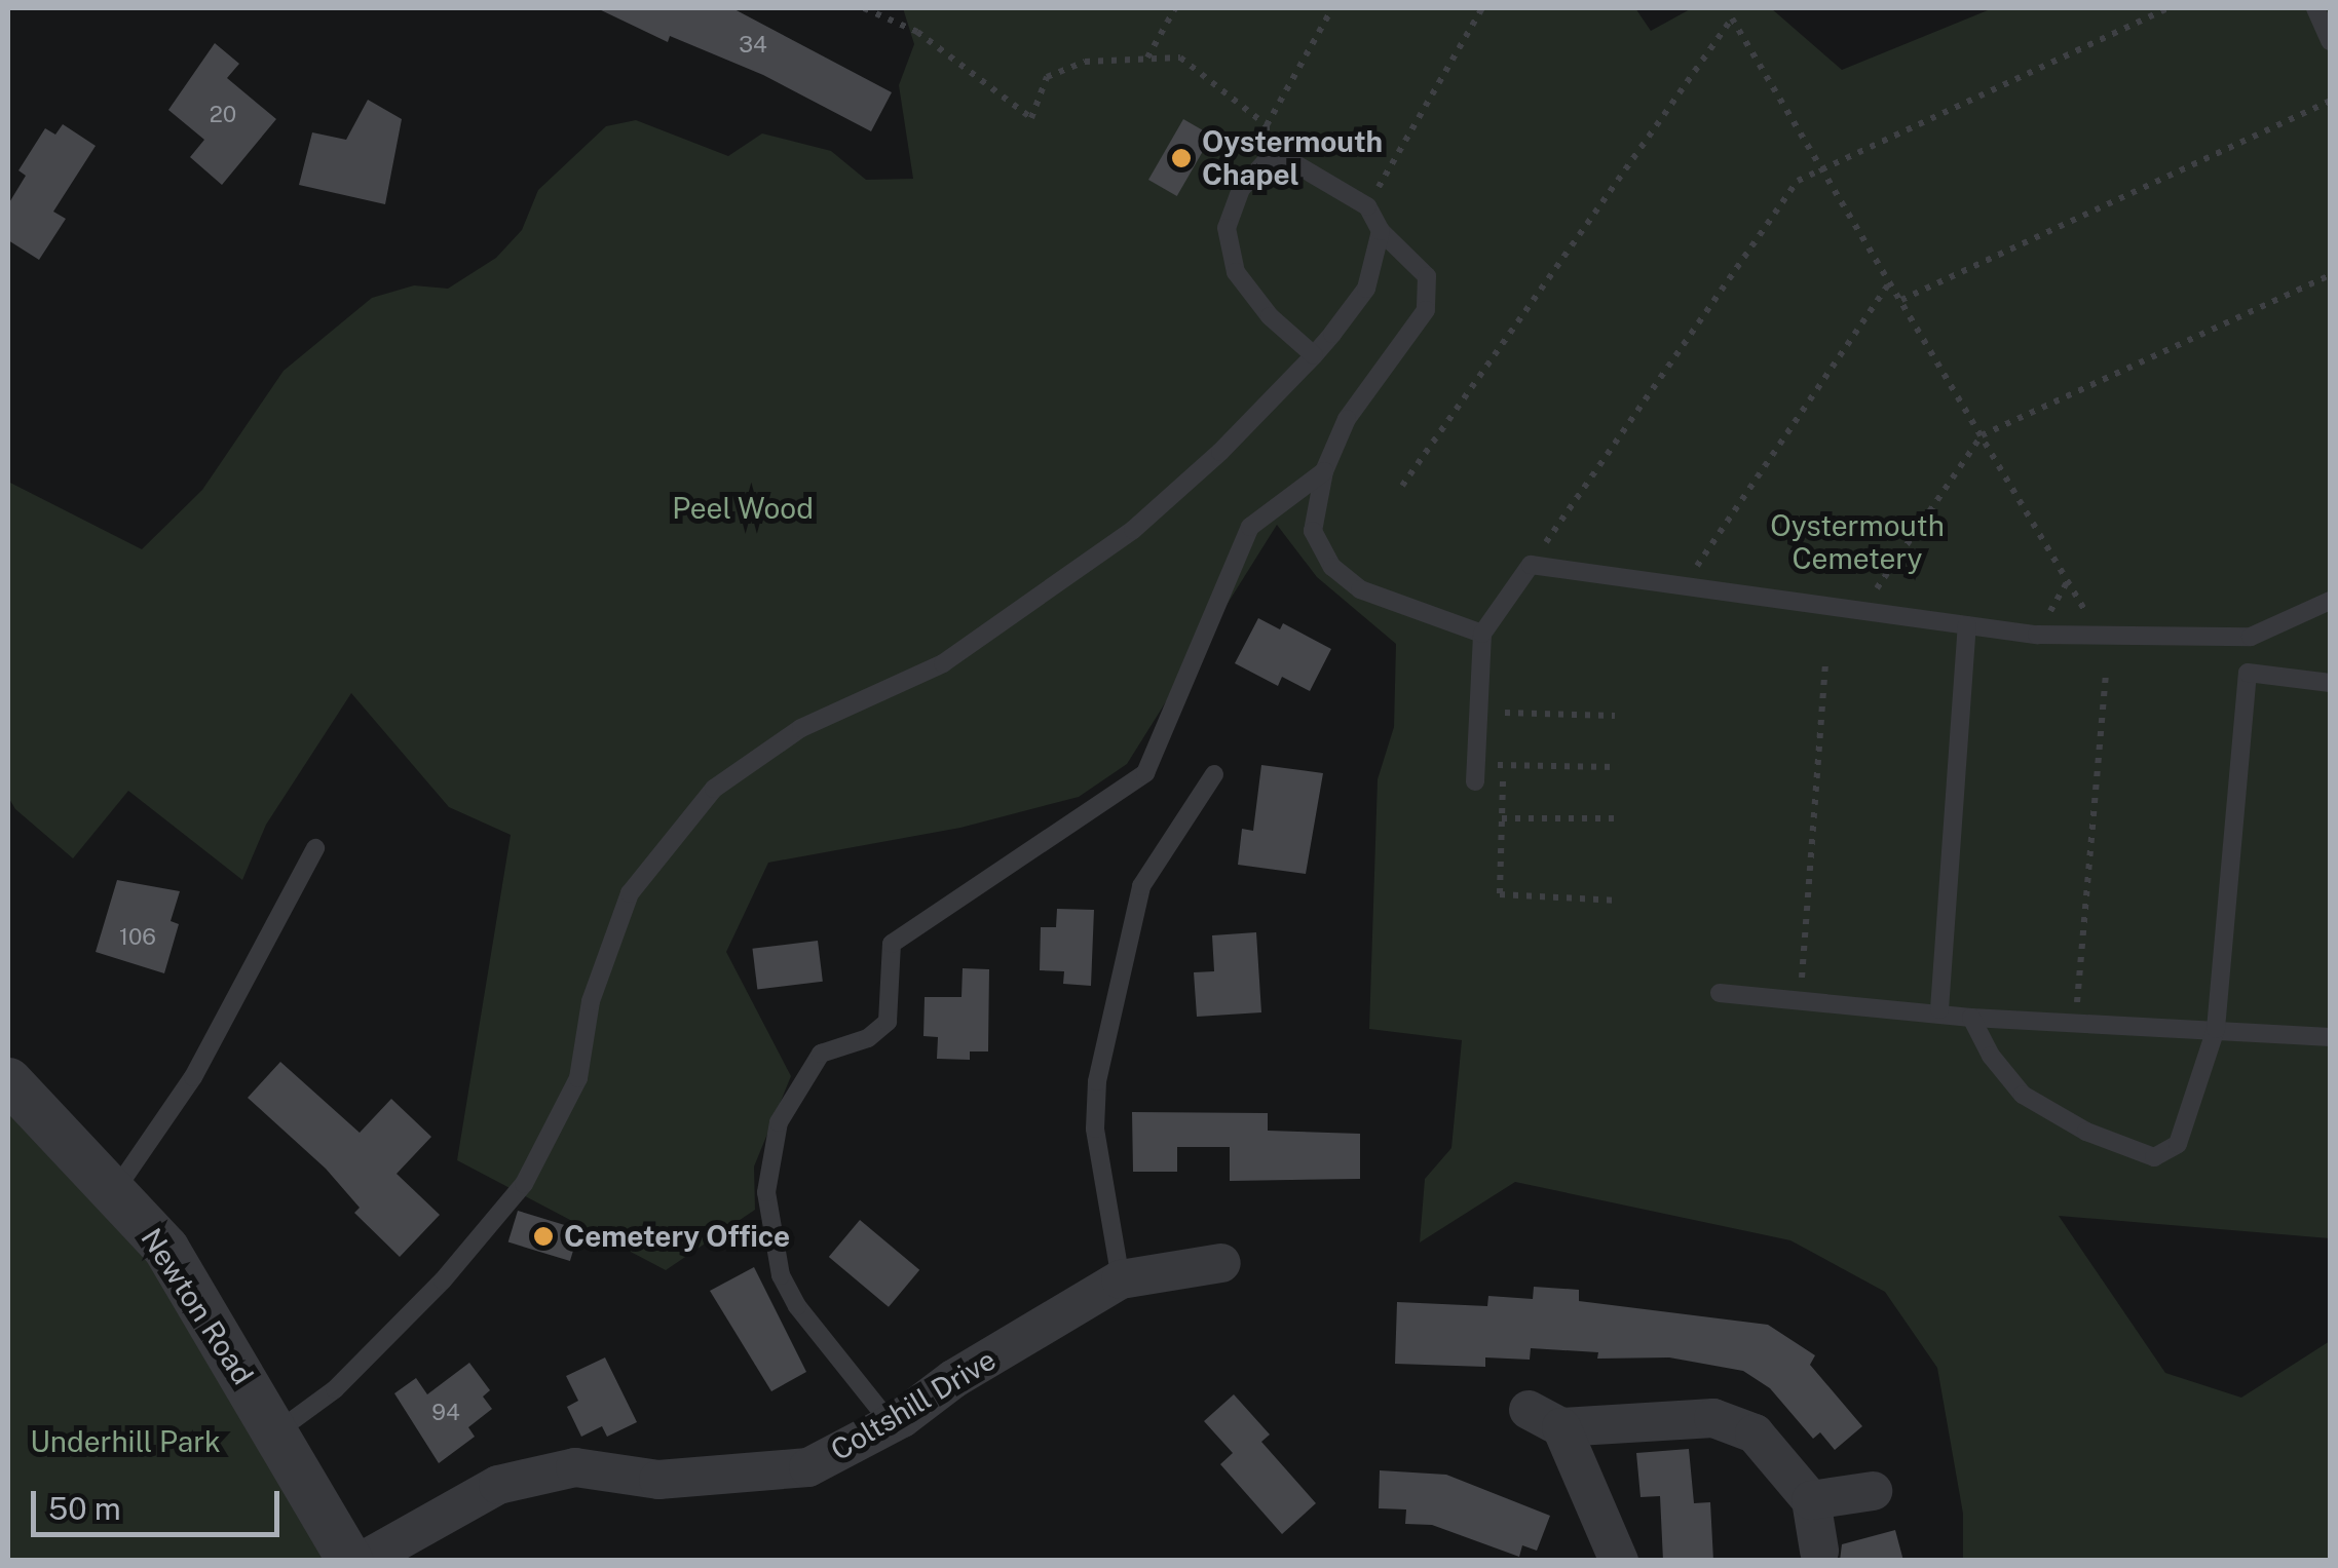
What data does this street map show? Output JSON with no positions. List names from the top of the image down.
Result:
{
  "streets": {
    "street": ["Newton Road", "Coltshill Drive"]
  },
  "parks": ["Peel Wood", "Oystermouth Cemetery", "Underhill Park"],
  "places": ["Oystermouth Chapel", "Cemetery Office"],
  "house_numbers": [
    "34",
    "20",
    "106",
    "94"
  ],
  "scale_bar": "50 m"
}
